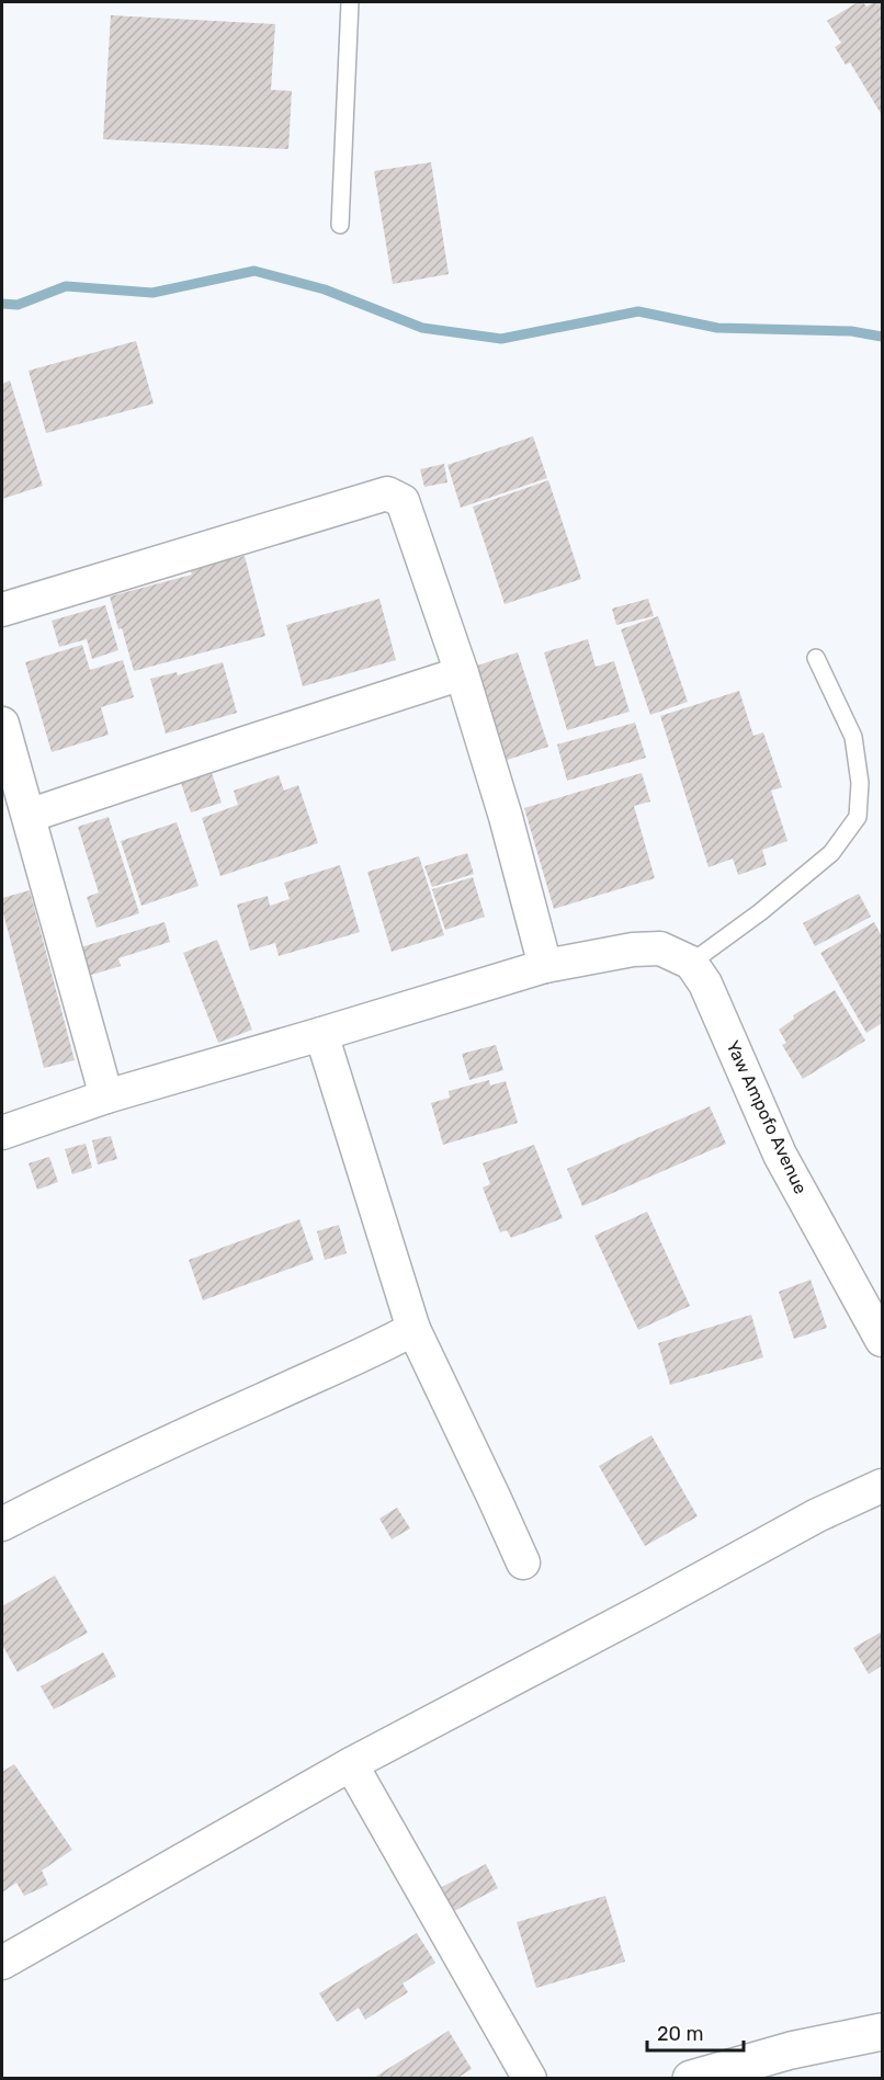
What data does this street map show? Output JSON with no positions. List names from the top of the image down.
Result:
{
  "streets": {
    "street": ["Yaw Ampofo Avenue"]
  },
  "scale_bar": "20 m"
}
